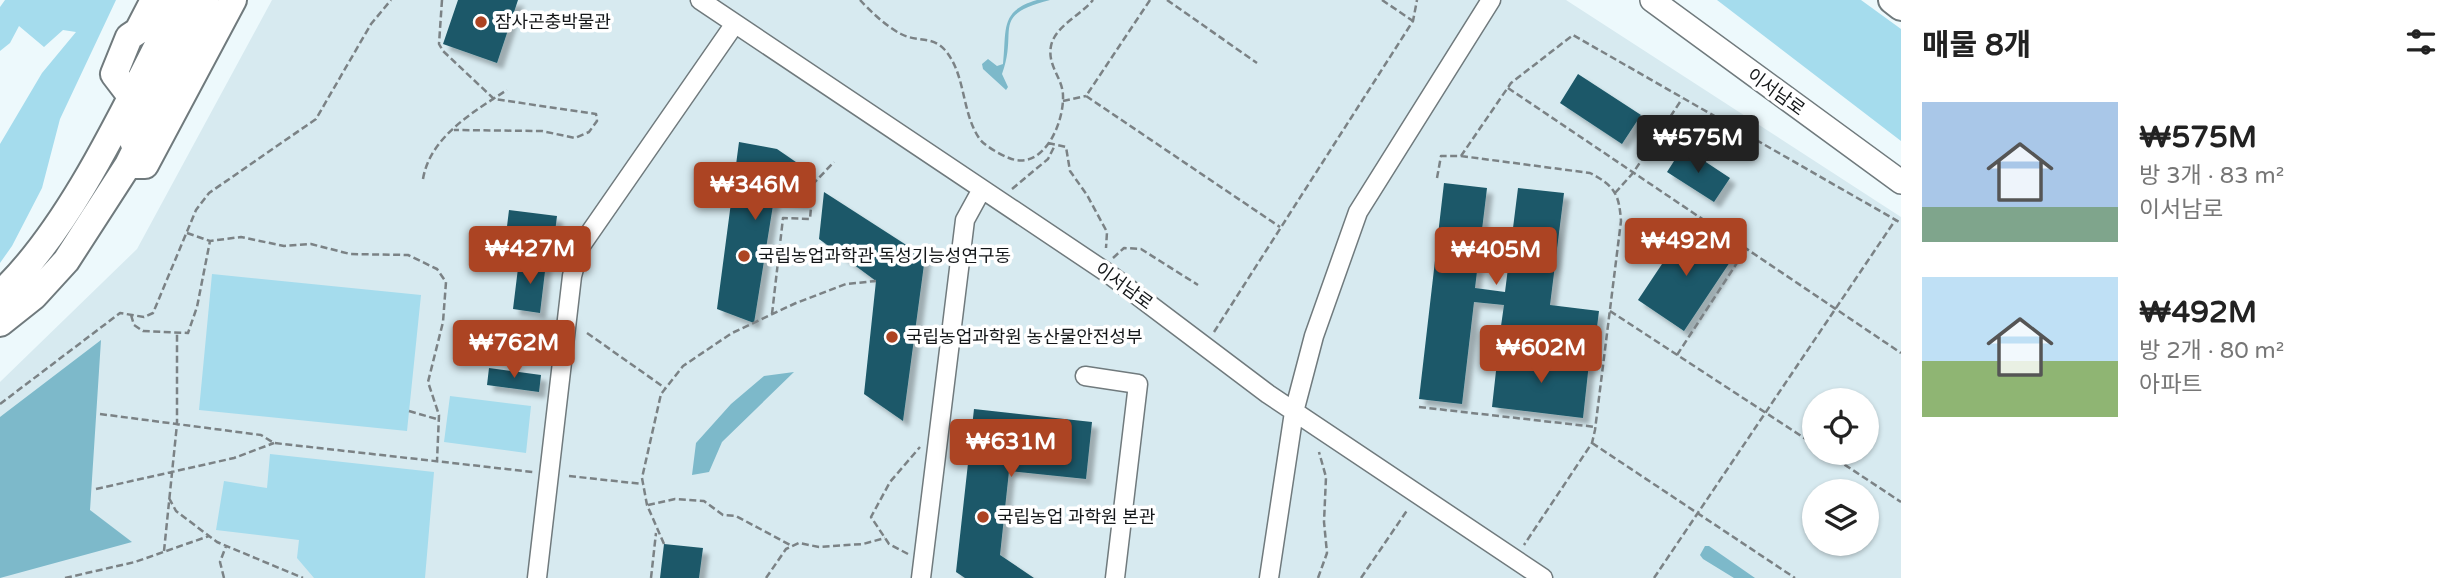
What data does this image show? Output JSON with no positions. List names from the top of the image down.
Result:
{
  "streets": {
    "main road": ["이서남로"]
  },
  "places": [
    "잠사곤충박물관",
    "국립농업과학관 독성기능성연구동",
    "국립농업과학원 농산물안전성부",
    "국립농업 과학원 본관"
  ],
  "page": {
    "heading": "매물 8개",
    "list": [
      {
        "name": "₩575M",
        "note": "방 3개 · 83 m² · 이서남로"
      },
      {
        "name": "₩492M",
        "note": "방 2개 · 80 m² · 아파트"
      }
    ],
    "price": [
      "₩575M",
      "₩346M",
      "₩492M",
      "₩427M",
      "₩405M",
      "₩762M",
      "₩602M",
      "₩631M"
    ]
  }
}
